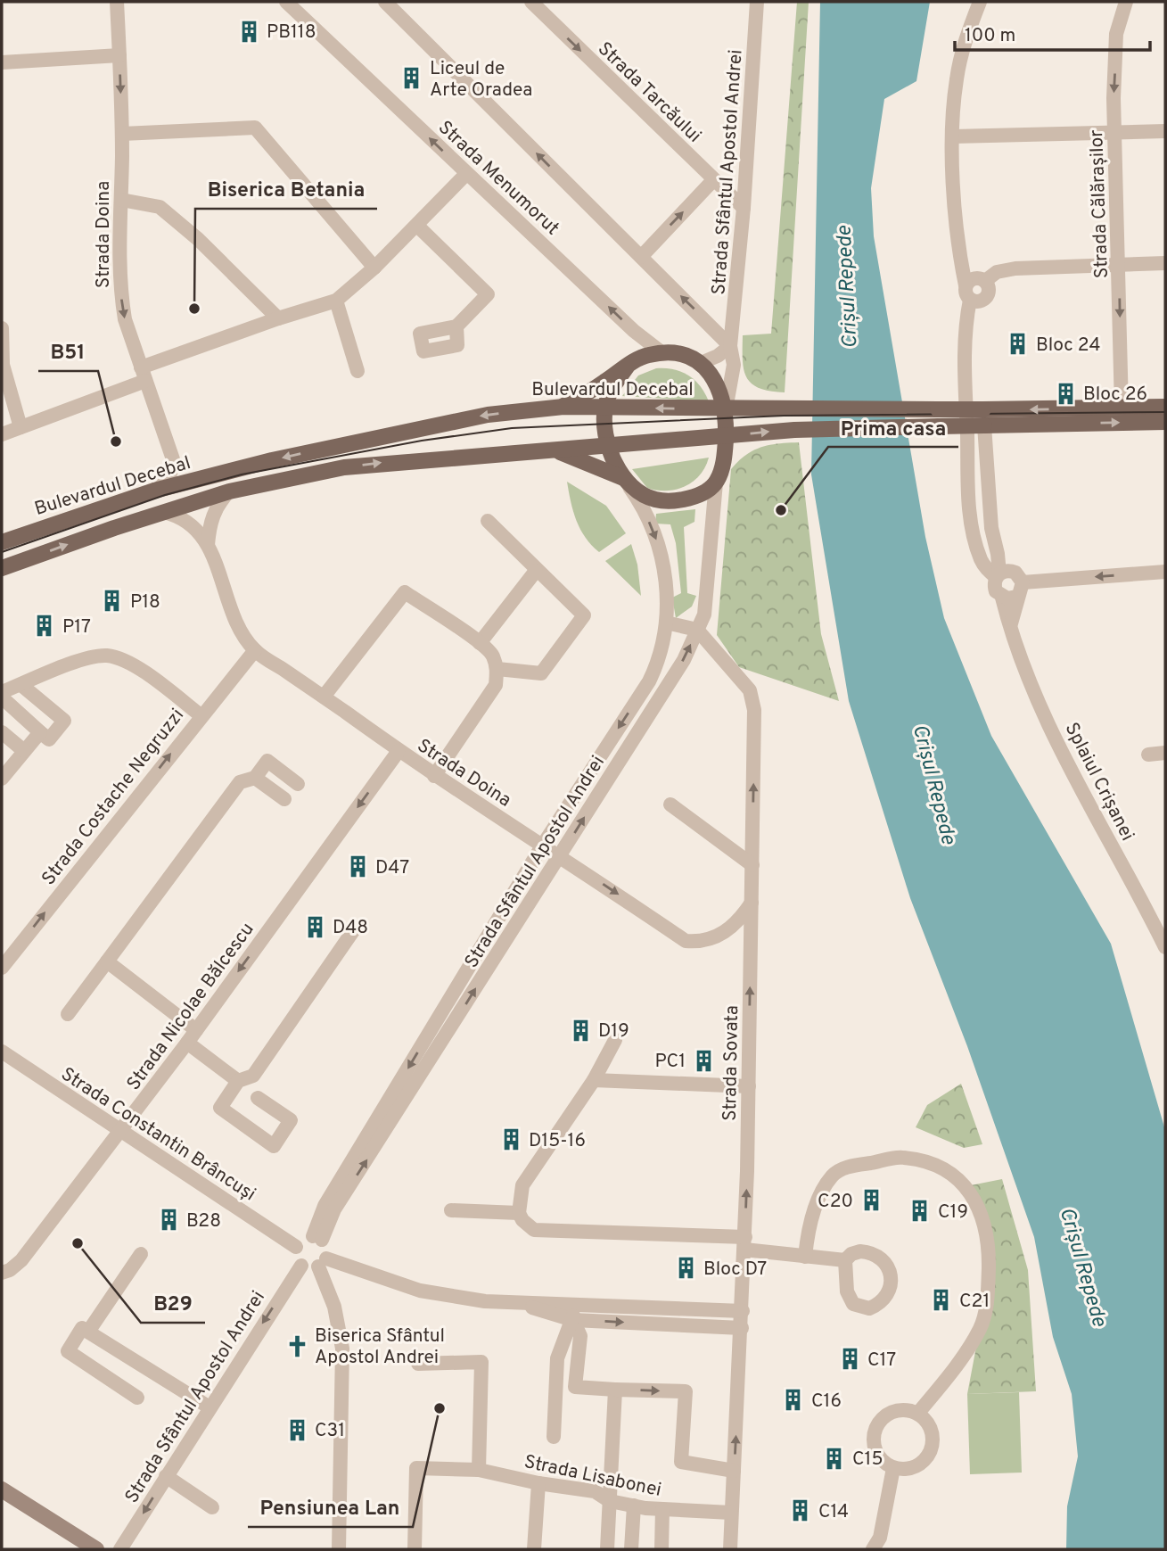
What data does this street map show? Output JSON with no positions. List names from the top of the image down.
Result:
{
  "streets": {
    "main road": ["Bulevardul Decebal"],
    "street": [
      "Strada Tarcăului",
      "Strada Sfântul Apostol Andrei",
      "Strada Menumorut",
      "Strada Călărașilor",
      "Strada Doina",
      "Splaiul Crișanei",
      "Strada Costache Negruzzi",
      "Strada Nicolae Bălcescu",
      "Strada Sovata",
      "Strada Constantin Brâncuși",
      "Strada Lisabonei"
    ]
  },
  "crossings": [
    ["Strada Tarcăului", "Strada Sfântul Apostol Andrei"],
    ["Strada Sfântul Apostol Andrei", "Strada Doina"],
    ["Strada Sfântul Apostol Andrei", "Bulevardul Decebal"],
    ["Strada Sfântul Apostol Andrei", "Strada Sovata"],
    ["Strada Sfântul Apostol Andrei", "Strada Constantin Brâncuși"],
    ["Strada Călărașilor", "Bulevardul Decebal"],
    ["Strada Doina", "Bulevardul Decebal"],
    ["Strada Doina", "Strada Costache Negruzzi"],
    ["Strada Doina", "Strada Nicolae Bălcescu"],
    ["Strada Doina", "Strada Sovata"],
    ["Bulevardul Decebal", "Splaiul Crișanei"],
    ["Strada Nicolae Bălcescu", "Strada Constantin Brâncuși"],
    ["Strada Sovata", "Strada Lisabonei"]
  ],
  "one_way": ["Strada Călărașilor", "Strada Sovata"],
  "water": ["Crișul Repede"],
  "places": {
    "building": [
      "PB118",
      "Liceul de Arte Oradea",
      "Bloc 24",
      "Bloc 26",
      "P18",
      "P17",
      "D47",
      "D48",
      "D19",
      "PC1",
      "D15-16",
      "C20",
      "C19",
      "B28",
      "Bloc D7",
      "C21",
      "C17",
      "C16",
      "C31",
      "C15",
      "C14"
    ],
    "other": [
      "Biserica Betania",
      "B51",
      "Prima casa",
      "B29",
      "Pensiunea Lan"
    ],
    "church": ["Biserica Sfântul Apostol Andrei"]
  },
  "scale_bar": "100 m"
}
